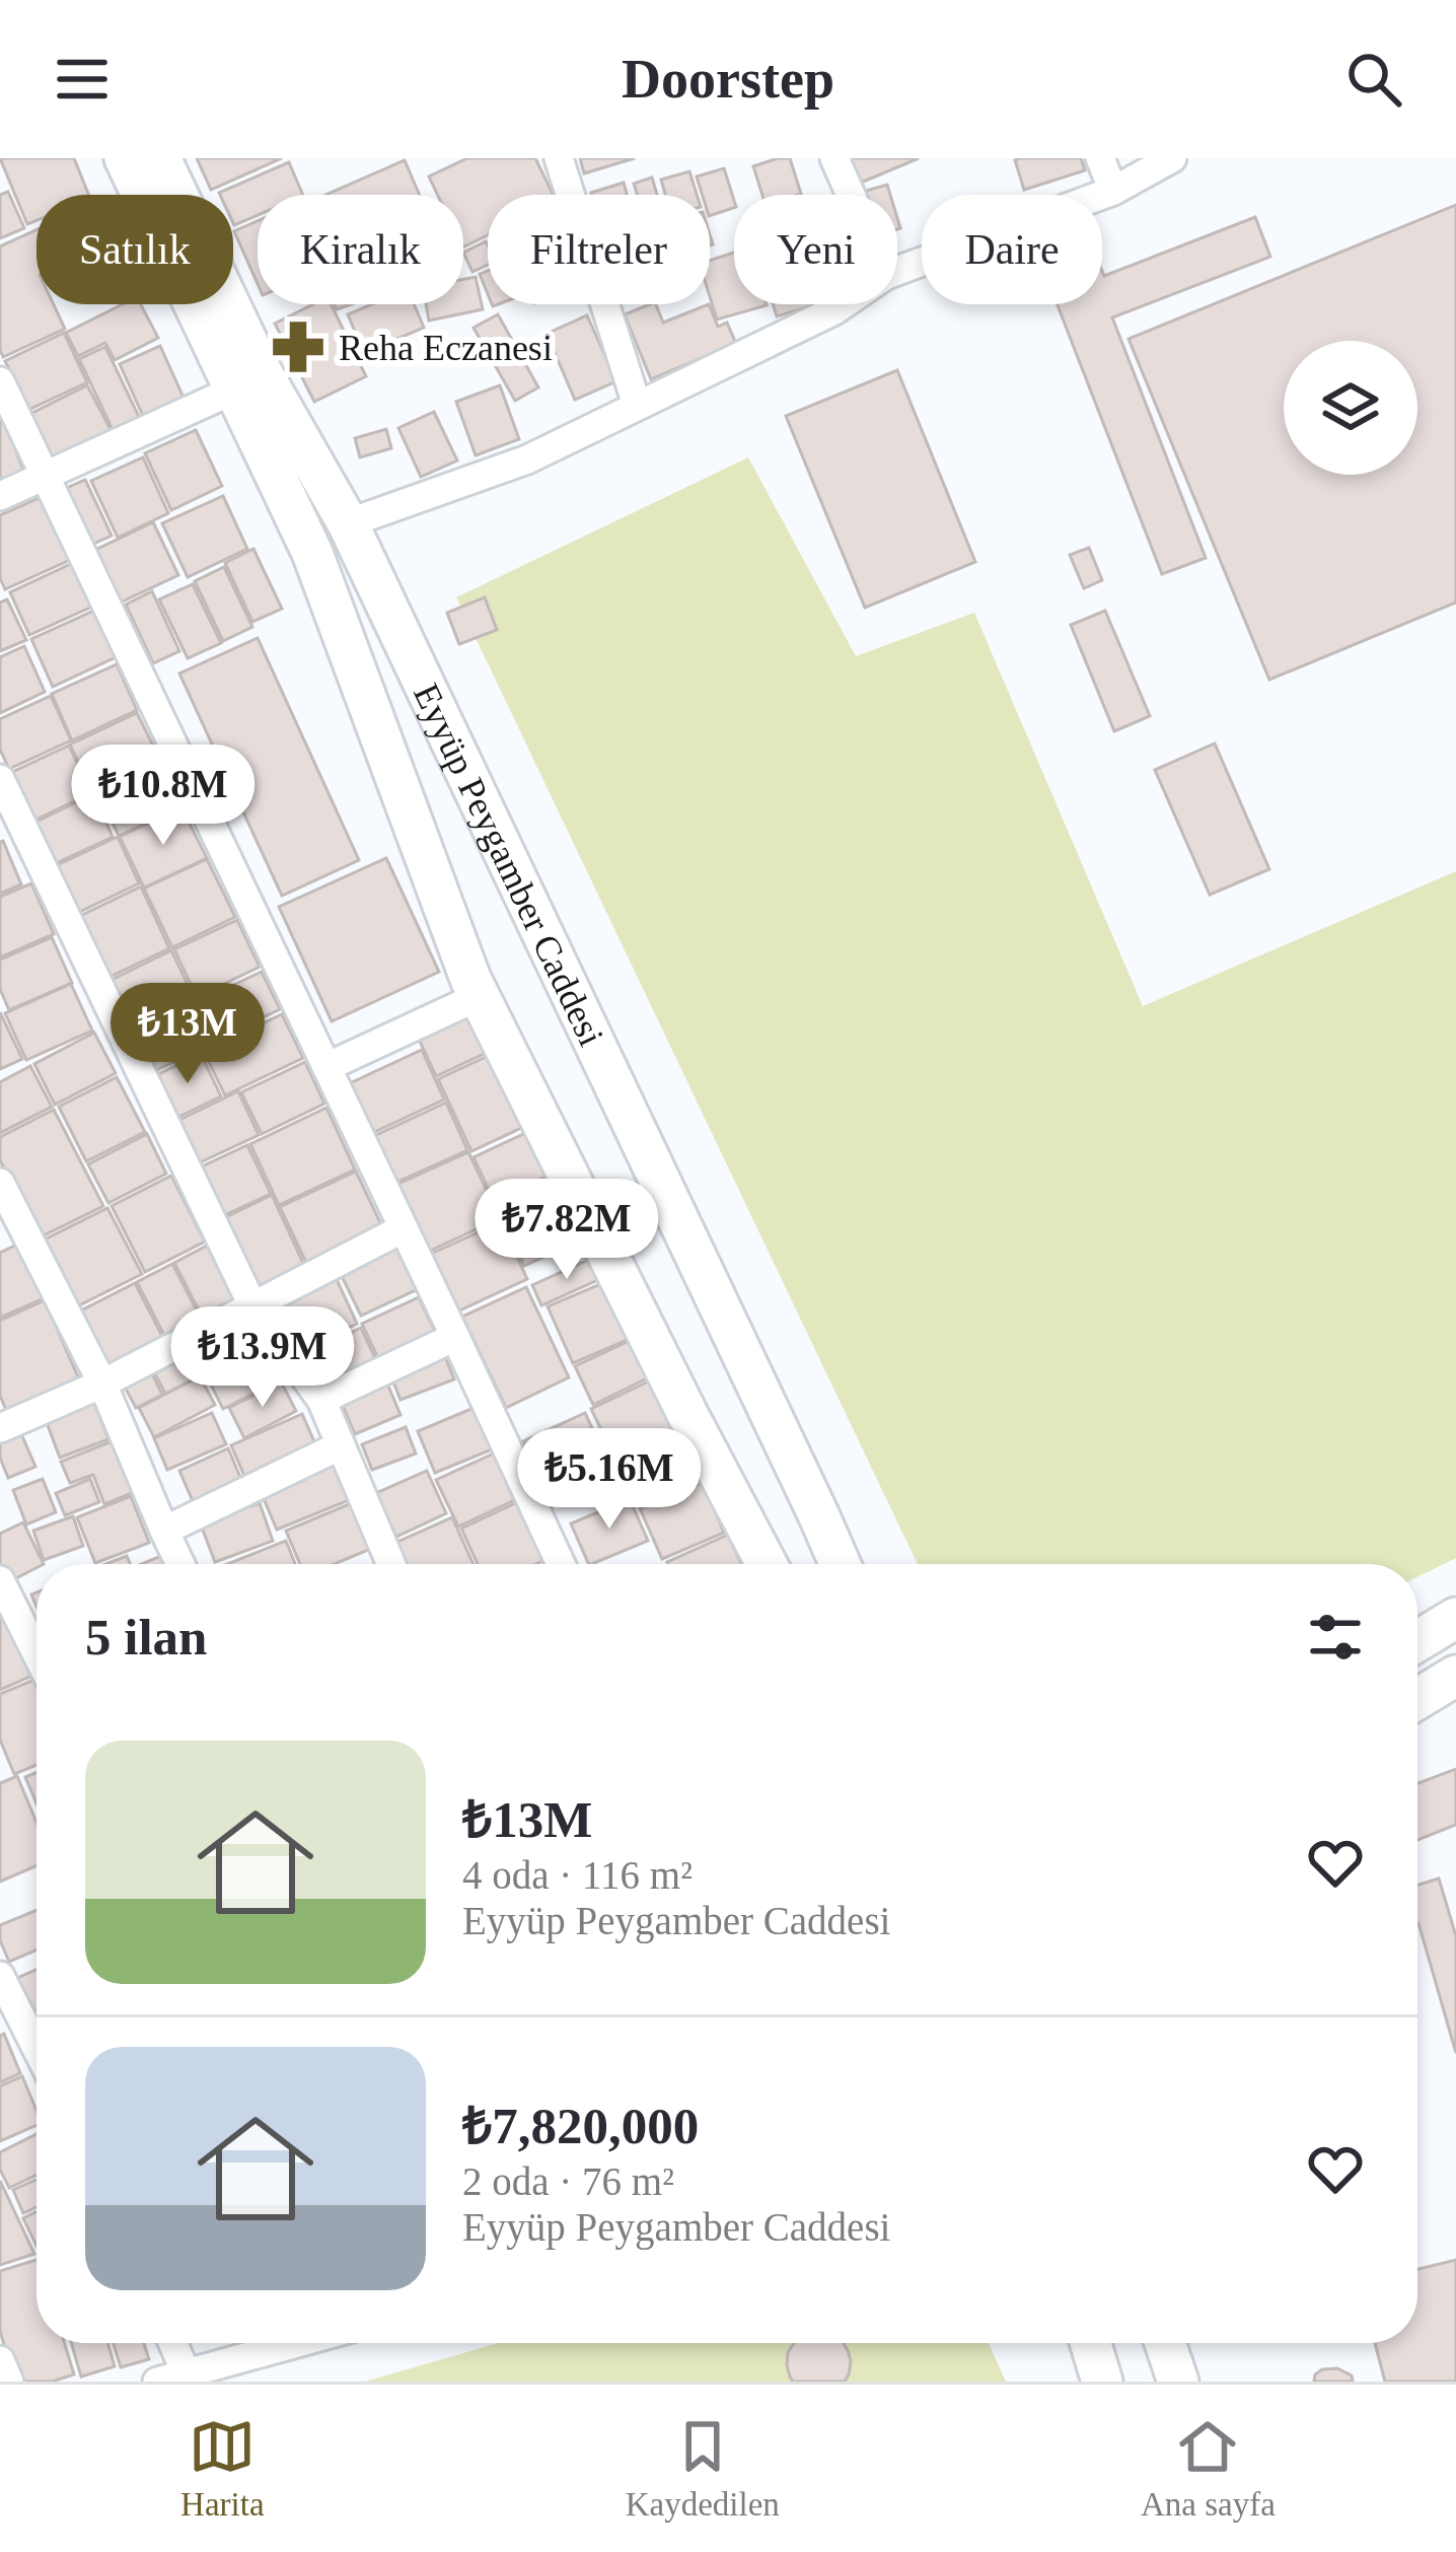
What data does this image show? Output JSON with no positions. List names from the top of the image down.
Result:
{
  "streets": {
    "street": ["Eyyüp Peygamber Caddesi"]
  },
  "places": {
    "pharmacy": ["Reha Eczanesi"]
  },
  "page": {
    "header": "Doorstep",
    "chip": [
      "Satılık",
      "Kiralık",
      "Filtreler",
      "Yeni",
      "Daire"
    ],
    "price": [
      "₺10.8M",
      "₺13M",
      "₺7.82M",
      "₺13.9M",
      "₺5.16M"
    ],
    "heading": "5 ilan",
    "list": [
      {
        "name": "₺13M",
        "note": "4 oda · 116 m² · Eyyüp Peygamber Caddesi"
      },
      {
        "name": "₺7,820,000",
        "note": "2 oda · 76 m² · Eyyüp Peygamber Caddesi"
      }
    ],
    "tabs": ["Harita", "Kaydedilen", "Ana sayfa"]
  }
}
